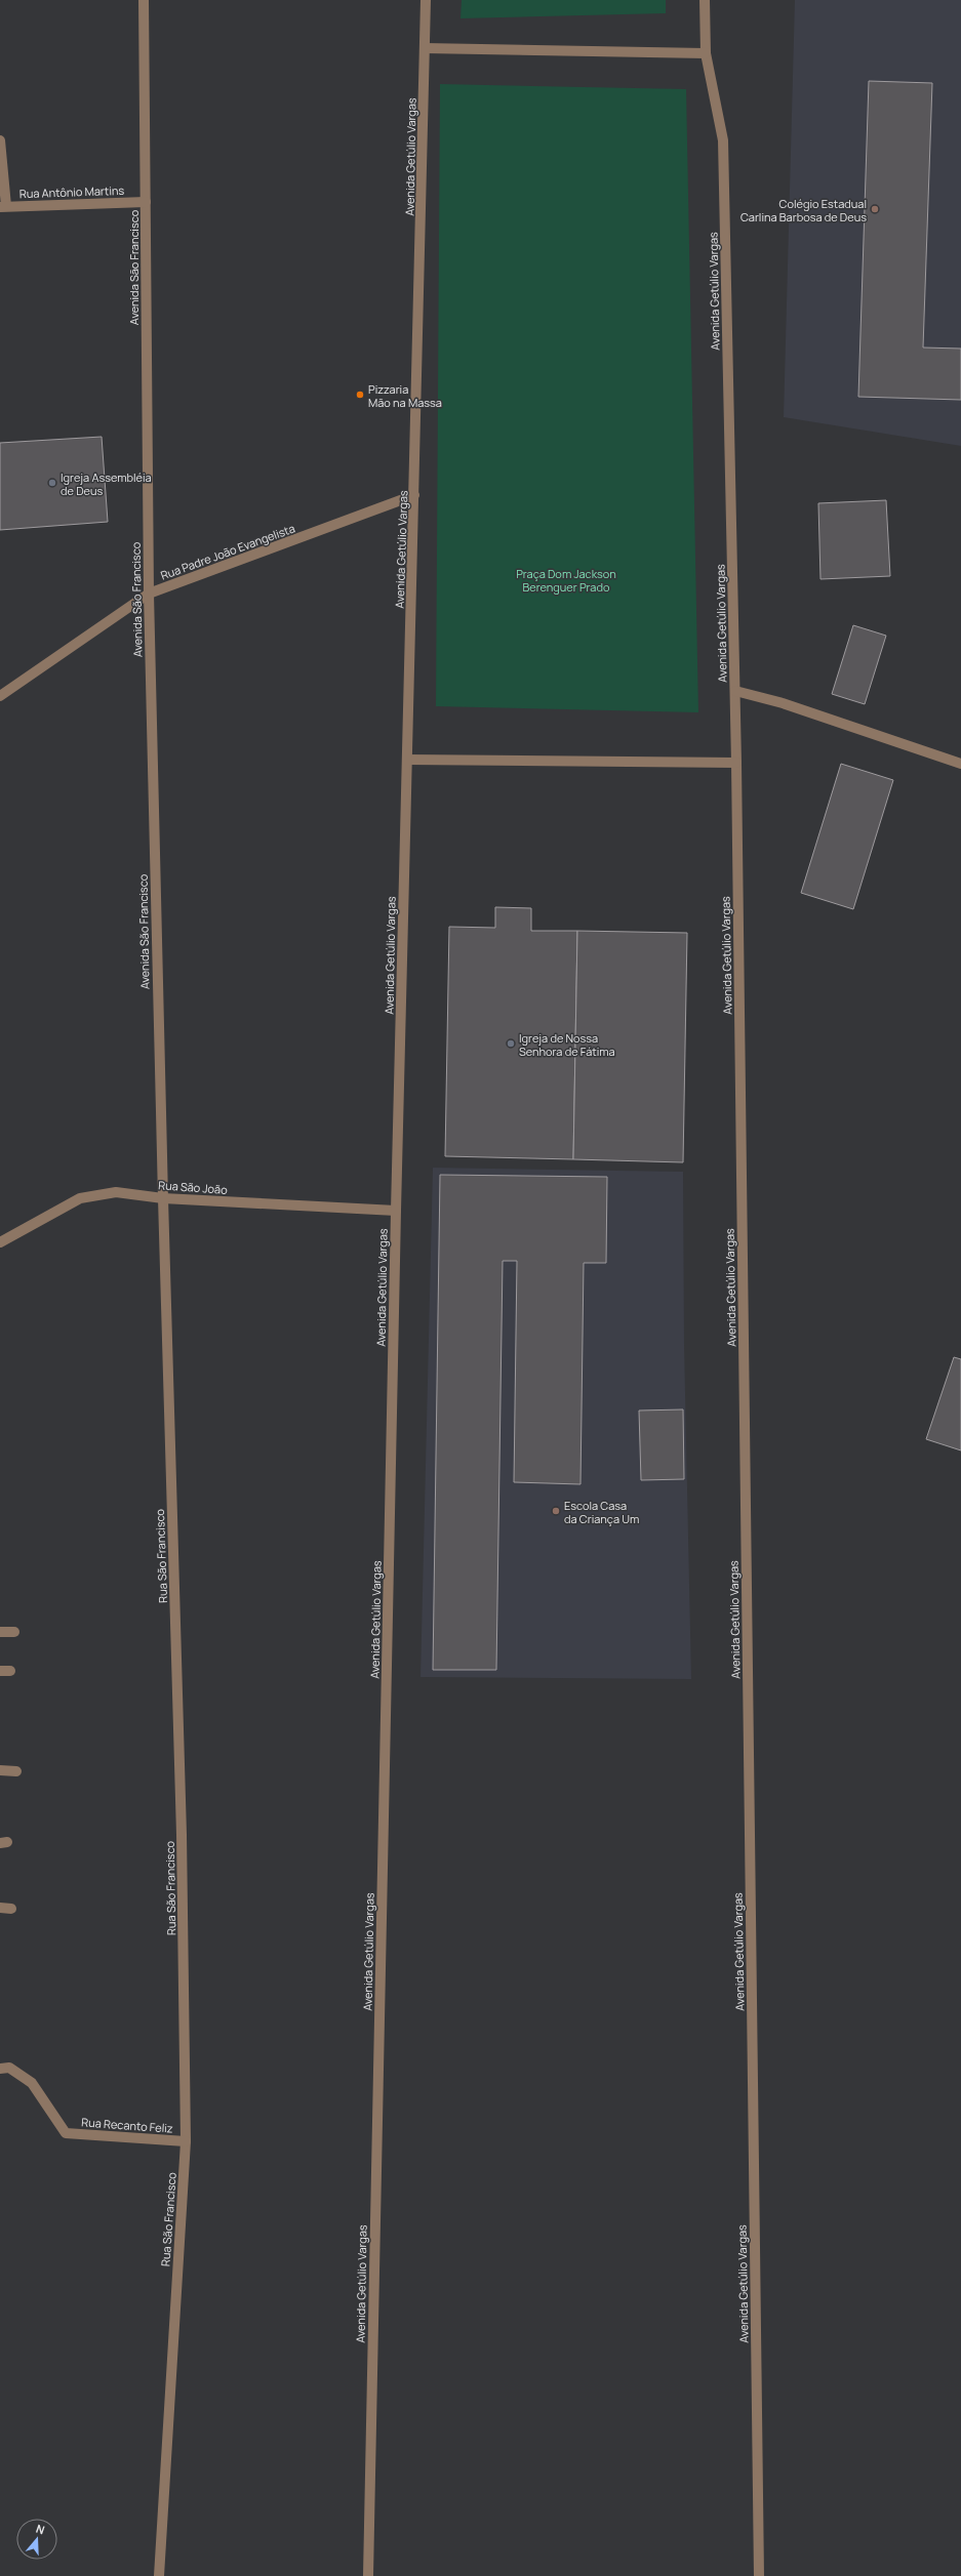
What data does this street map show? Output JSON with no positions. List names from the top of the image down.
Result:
{
  "streets": {
    "street": [
      "Avenida Getúlio Vargas",
      "Rua Antônio Martins",
      "Avenida São Francisco",
      "Rua Padre João Evangelista",
      "Rua São João",
      "Rua São Francisco",
      "Rua Recanto Feliz"
    ]
  },
  "crossings": [
    ["Avenida Getúlio Vargas", "Rua Padre João Evangelista"],
    ["Avenida Getúlio Vargas", "Rua São João"],
    ["Rua Antônio Martins", "Avenida São Francisco"],
    ["Avenida São Francisco", "Rua Padre João Evangelista"],
    ["Avenida São Francisco", "Rua São João"],
    ["Avenida São Francisco", "Rua São Francisco"],
    ["Rua São João", "Rua São Francisco"],
    ["Rua São Francisco", "Rua Recanto Feliz"]
  ],
  "parks": ["Praça Dom Jackson Berenguer Prado"],
  "places": [
    "Colégio Estadual Carlina Barbosa de Deus",
    "Pizzaria Mão na Massa",
    "Igreja Assembléia de Deus",
    "Igreja de Nossa Senhora de Fátima",
    "Escola Casa da Criança Um"
  ],
  "north": "top"
}
